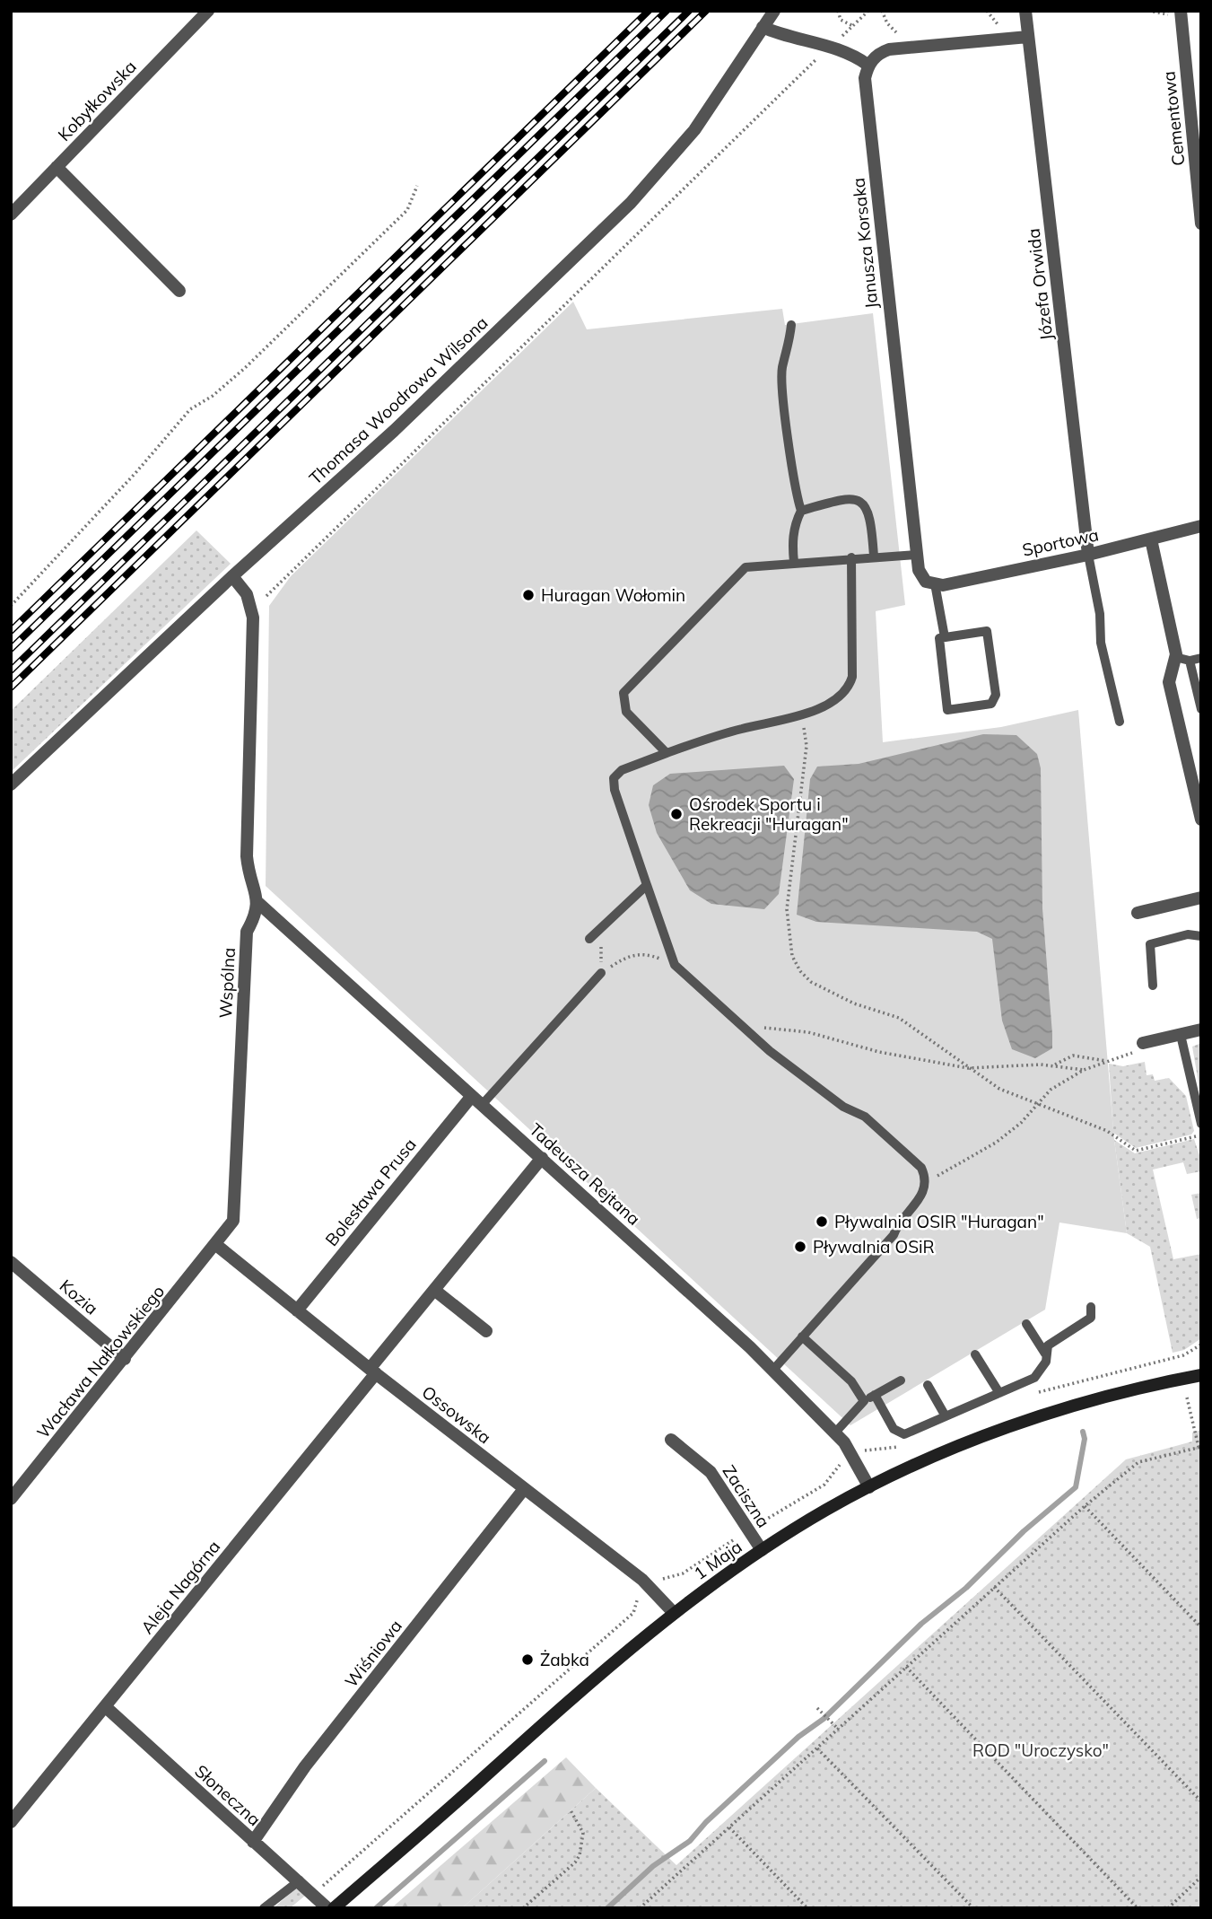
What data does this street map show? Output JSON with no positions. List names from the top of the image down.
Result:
{
  "streets": {
    "main road": ["1 Maja"],
    "street": [
      "Kobyłkowska",
      "Cementowa",
      "Janusza Korsaka",
      "Józefa Orwida",
      "Thomasa Woodrowa Wilsona",
      "Sportowa",
      "Wspólna",
      "Tadeusza Rejtana",
      "Bolesława Prusa",
      "Kozia",
      "Wacława Nałkowskiego",
      "Ossowska",
      "Zaciszna",
      "Aleja Nagórna",
      "Wiśniowa",
      "Słoneczna"
    ]
  },
  "crossings": [
    ["Janusza Korsaka", "Sportowa"],
    ["Józefa Orwida", "Sportowa"],
    ["Wspólna", "Tadeusza Rejtana"],
    ["Wspólna", "Wacława Nałkowskiego"],
    ["Wspólna", "Ossowska"],
    ["Tadeusza Rejtana", "Bolesława Prusa"],
    ["Tadeusza Rejtana", "1 Maja"],
    ["Tadeusza Rejtana", "Aleja Nagórna"],
    ["Bolesława Prusa", "Ossowska"],
    ["Kozia", "Wacława Nałkowskiego"],
    ["Wacława Nałkowskiego", "Ossowska"],
    ["Ossowska", "1 Maja"],
    ["Ossowska", "Aleja Nagórna"],
    ["Ossowska", "Wiśniowa"],
    ["Zaciszna", "1 Maja"],
    ["Aleja Nagórna", "Słoneczna"],
    ["Wiśniowa", "Słoneczna"]
  ],
  "parks": ["ROD \"Uroczysko\""],
  "places": [
    "Huragan Wołomin",
    "Ośrodek Sportu i Rekreacji \"Huragan\"",
    "Pływalnia OSIR \"Huragan\"",
    "Pływalnia OSiR",
    "Żabka"
  ]
}
